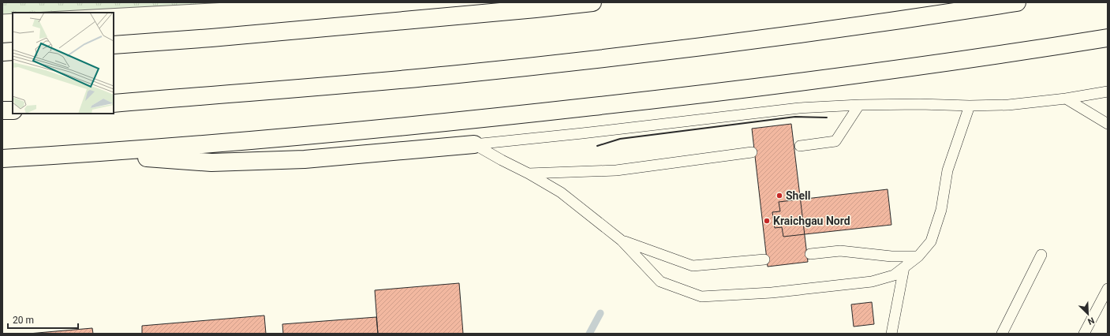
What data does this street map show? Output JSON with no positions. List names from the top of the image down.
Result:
{
  "places": ["Shell", "Kraichgau Nord"],
  "scale_bar": "20 m",
  "north": "bottom right"
}
